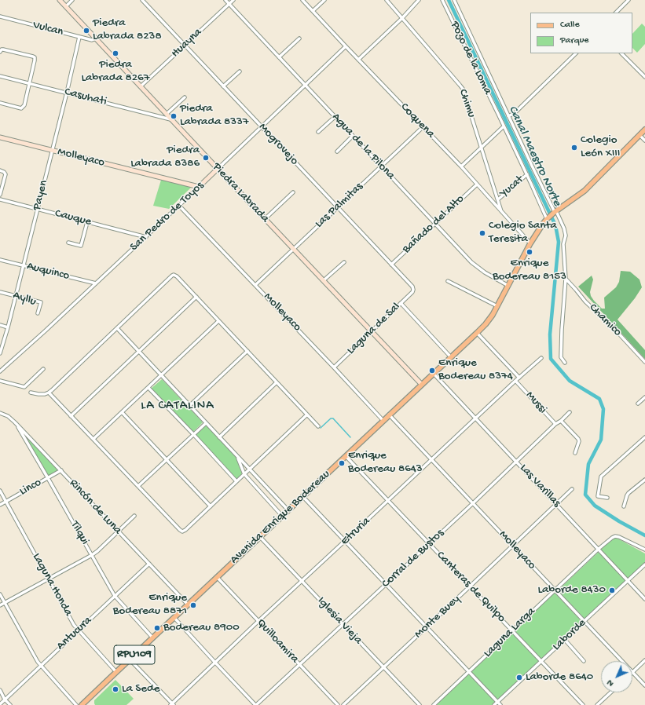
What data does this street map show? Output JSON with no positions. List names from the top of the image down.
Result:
{
  "streets": {
    "main road": [
      "Molleyaco",
      "Piedra Labrada",
      "San Pedro de Toyos",
      "Avenida Enrique Bodereau",
      "RPU109"
    ],
    "street": [
      "Vulcan",
      "Huayna",
      "Pozo de la Loma",
      "Casuhati",
      "Chimu",
      "Coquena",
      "Mogrovejo",
      "Agua de la Pilona",
      "Yucat",
      "Payen",
      "Las Palmitas",
      "Cauque",
      "Bañado del Alto",
      "Auquinco",
      "Ayllu",
      "Chamico",
      "Laguna de Sal",
      "Mussi",
      "Las Varillas",
      "Linco",
      "Rincón de Luna",
      "Etruria",
      "Tilqui",
      "Corral de Bustos",
      "Laguna Honda",
      "Canteras de Quilpo",
      "Monte Buey",
      "Iglesia Vieja",
      "Laguna Larga",
      "Antucura",
      "Laborde",
      "Quilloamira"
    ]
  },
  "crossings": [
    ["Vulcan", "Piedra Labrada"],
    ["Vulcan", "Payen"],
    ["Huayna", "Mogrovejo"],
    ["Huayna", "Agua de la Pilona"],
    ["Huayna", "Piedra Labrada"],
    ["Pozo de la Loma", "Yucat"],
    ["Pozo de la Loma", "Chamico"],
    ["Pozo de la Loma", "Avenida Enrique Bodereau"],
    ["Casuhati", "Piedra Labrada"],
    ["Casuhati", "Payen"],
    ["Chimu", "Coquena"],
    ["Chimu", "Yucat"],
    ["Coquena", "Las Palmitas"],
    ["Coquena", "San Pedro de Toyos"],
    ["Coquena", "Bañado del Alto"],
    ["Coquena", "Avenida Enrique Bodereau"],
    ["Mogrovejo", "Las Palmitas"],
    ["Mogrovejo", "San Pedro de Toyos"],
    ["Mogrovejo", "Bañado del Alto"],
    ["Mogrovejo", "Laguna de Sal"],
    ["Agua de la Pilona", "Las Palmitas"],
    ["Agua de la Pilona", "San Pedro de Toyos"],
    ["Agua de la Pilona", "Bañado del Alto"],
    ["Agua de la Pilona", "Avenida Enrique Bodereau"],
    ["Molleyaco", "Payen"],
    ["Molleyaco", "Las Palmitas"],
    ["Molleyaco", "San Pedro de Toyos"],
    ["Molleyaco", "Laguna de Sal"],
    ["Molleyaco", "Avenida Enrique Bodereau"],
    ["Molleyaco", "Etruria"],
    ["Molleyaco", "Corral de Bustos"],
    ["Molleyaco", "Monte Buey"],
    ["Molleyaco", "Laguna Larga"],
    ["Molleyaco", "Laborde"],
    ["Piedra Labrada", "Las Palmitas"],
    ["Piedra Labrada", "San Pedro de Toyos"],
    ["Piedra Labrada", "Laguna de Sal"],
    ["Piedra Labrada", "Avenida Enrique Bodereau"],
    ["Payen", "Cauque"],
    ["Payen", "Auquinco"],
    ["Payen", "Ayllu"],
    ["San Pedro de Toyos", "Cauque"],
    ["San Pedro de Toyos", "Auquinco"],
    ["Mussi", "Avenida Enrique Bodereau"],
    ["Mussi", "Etruria"],
    ["Mussi", "Corral de Bustos"],
    ["Las Varillas", "Avenida Enrique Bodereau"],
    ["Las Varillas", "Etruria"],
    ["Las Varillas", "Corral de Bustos"],
    ["Las Varillas", "Monte Buey"],
    ["Las Varillas", "Laguna Larga"],
    ["Las Varillas", "Laborde"],
    ["Linco", "Rincón de Luna"],
    ["Linco", "Tilqui"],
    ["Linco", "Laguna Honda"],
    ["Rincón de Luna", "Avenida Enrique Bodereau"],
    ["Rincón de Luna", "Tilqui"],
    ["Rincón de Luna", "Antucura"],
    ["Avenida Enrique Bodereau", "Tilqui"],
    ["Avenida Enrique Bodereau", "Laguna Honda"],
    ["Avenida Enrique Bodereau", "Canteras de Quilpo"],
    ["Avenida Enrique Bodereau", "Iglesia Vieja"],
    ["Avenida Enrique Bodereau", "Quilloamira"],
    ["Etruria", "Canteras de Quilpo"],
    ["Etruria", "Iglesia Vieja"],
    ["Etruria", "Quilloamira"],
    ["Tilqui", "Antucura"],
    ["Corral de Bustos", "Canteras de Quilpo"],
    ["Corral de Bustos", "Iglesia Vieja"],
    ["Corral de Bustos", "Quilloamira"],
    ["Laguna Honda", "Antucura"],
    ["Canteras de Quilpo", "Monte Buey"],
    ["Canteras de Quilpo", "Laguna Larga"],
    ["Canteras de Quilpo", "Laborde"],
    ["Monte Buey", "Iglesia Vieja"]
  ],
  "districts": ["LA CATALINA"],
  "water": ["Canal Maestro Norte"],
  "places": [
    "Piedra Labrada 8238",
    "Piedra Labrada 8267",
    "Piedra Labrada 8337",
    "Colegio León XIII",
    "Piedra Labrada 8386",
    "Colegio Santa Teresita",
    "Enrique Bodereau 8153",
    "Enrique Bodereau 8374",
    "Enrique Bodereau 8643",
    "Laborde 8430",
    "Enrique Bodereau 8871",
    "Bodereau 8900",
    "Laborde 8640",
    "La Sede"
  ],
  "legend": ["Calle", "Parque"],
  "north": "bottom left"
}
